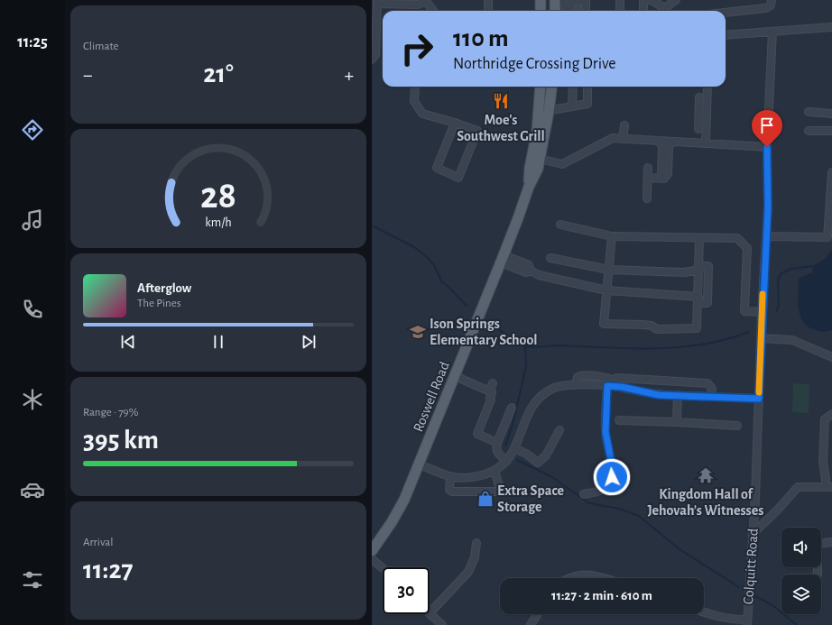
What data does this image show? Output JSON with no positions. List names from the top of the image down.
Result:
{
  "streets": {
    "main road": ["Roswell Road"],
    "street": ["Colquitt Road"]
  },
  "places": {
    "restaurant": ["Moe's Southwest Grill"],
    "school or university": ["Ison Springs Elementary School"],
    "temple": ["Kingdom Hall of Jehovah’s Witnesses"],
    "shop": ["Extra Space Storage"]
  },
  "page": {
    "tabs": "11:25",
    "tile": [
      "Climate",
      ["Range · 79%", "395 km"],
      ["Arrival", "11:27"]
    ],
    "turn": ["110 m", "Northridge Crossing Drive"],
    "heat": ["−", "21°", "+"],
    "song": ["Afterglow", "The Pines"],
    "limit": "30",
    "trip": "11:27 · 2 min · 610 m",
    "gauge": ["28", "km/h"]
  }
}
